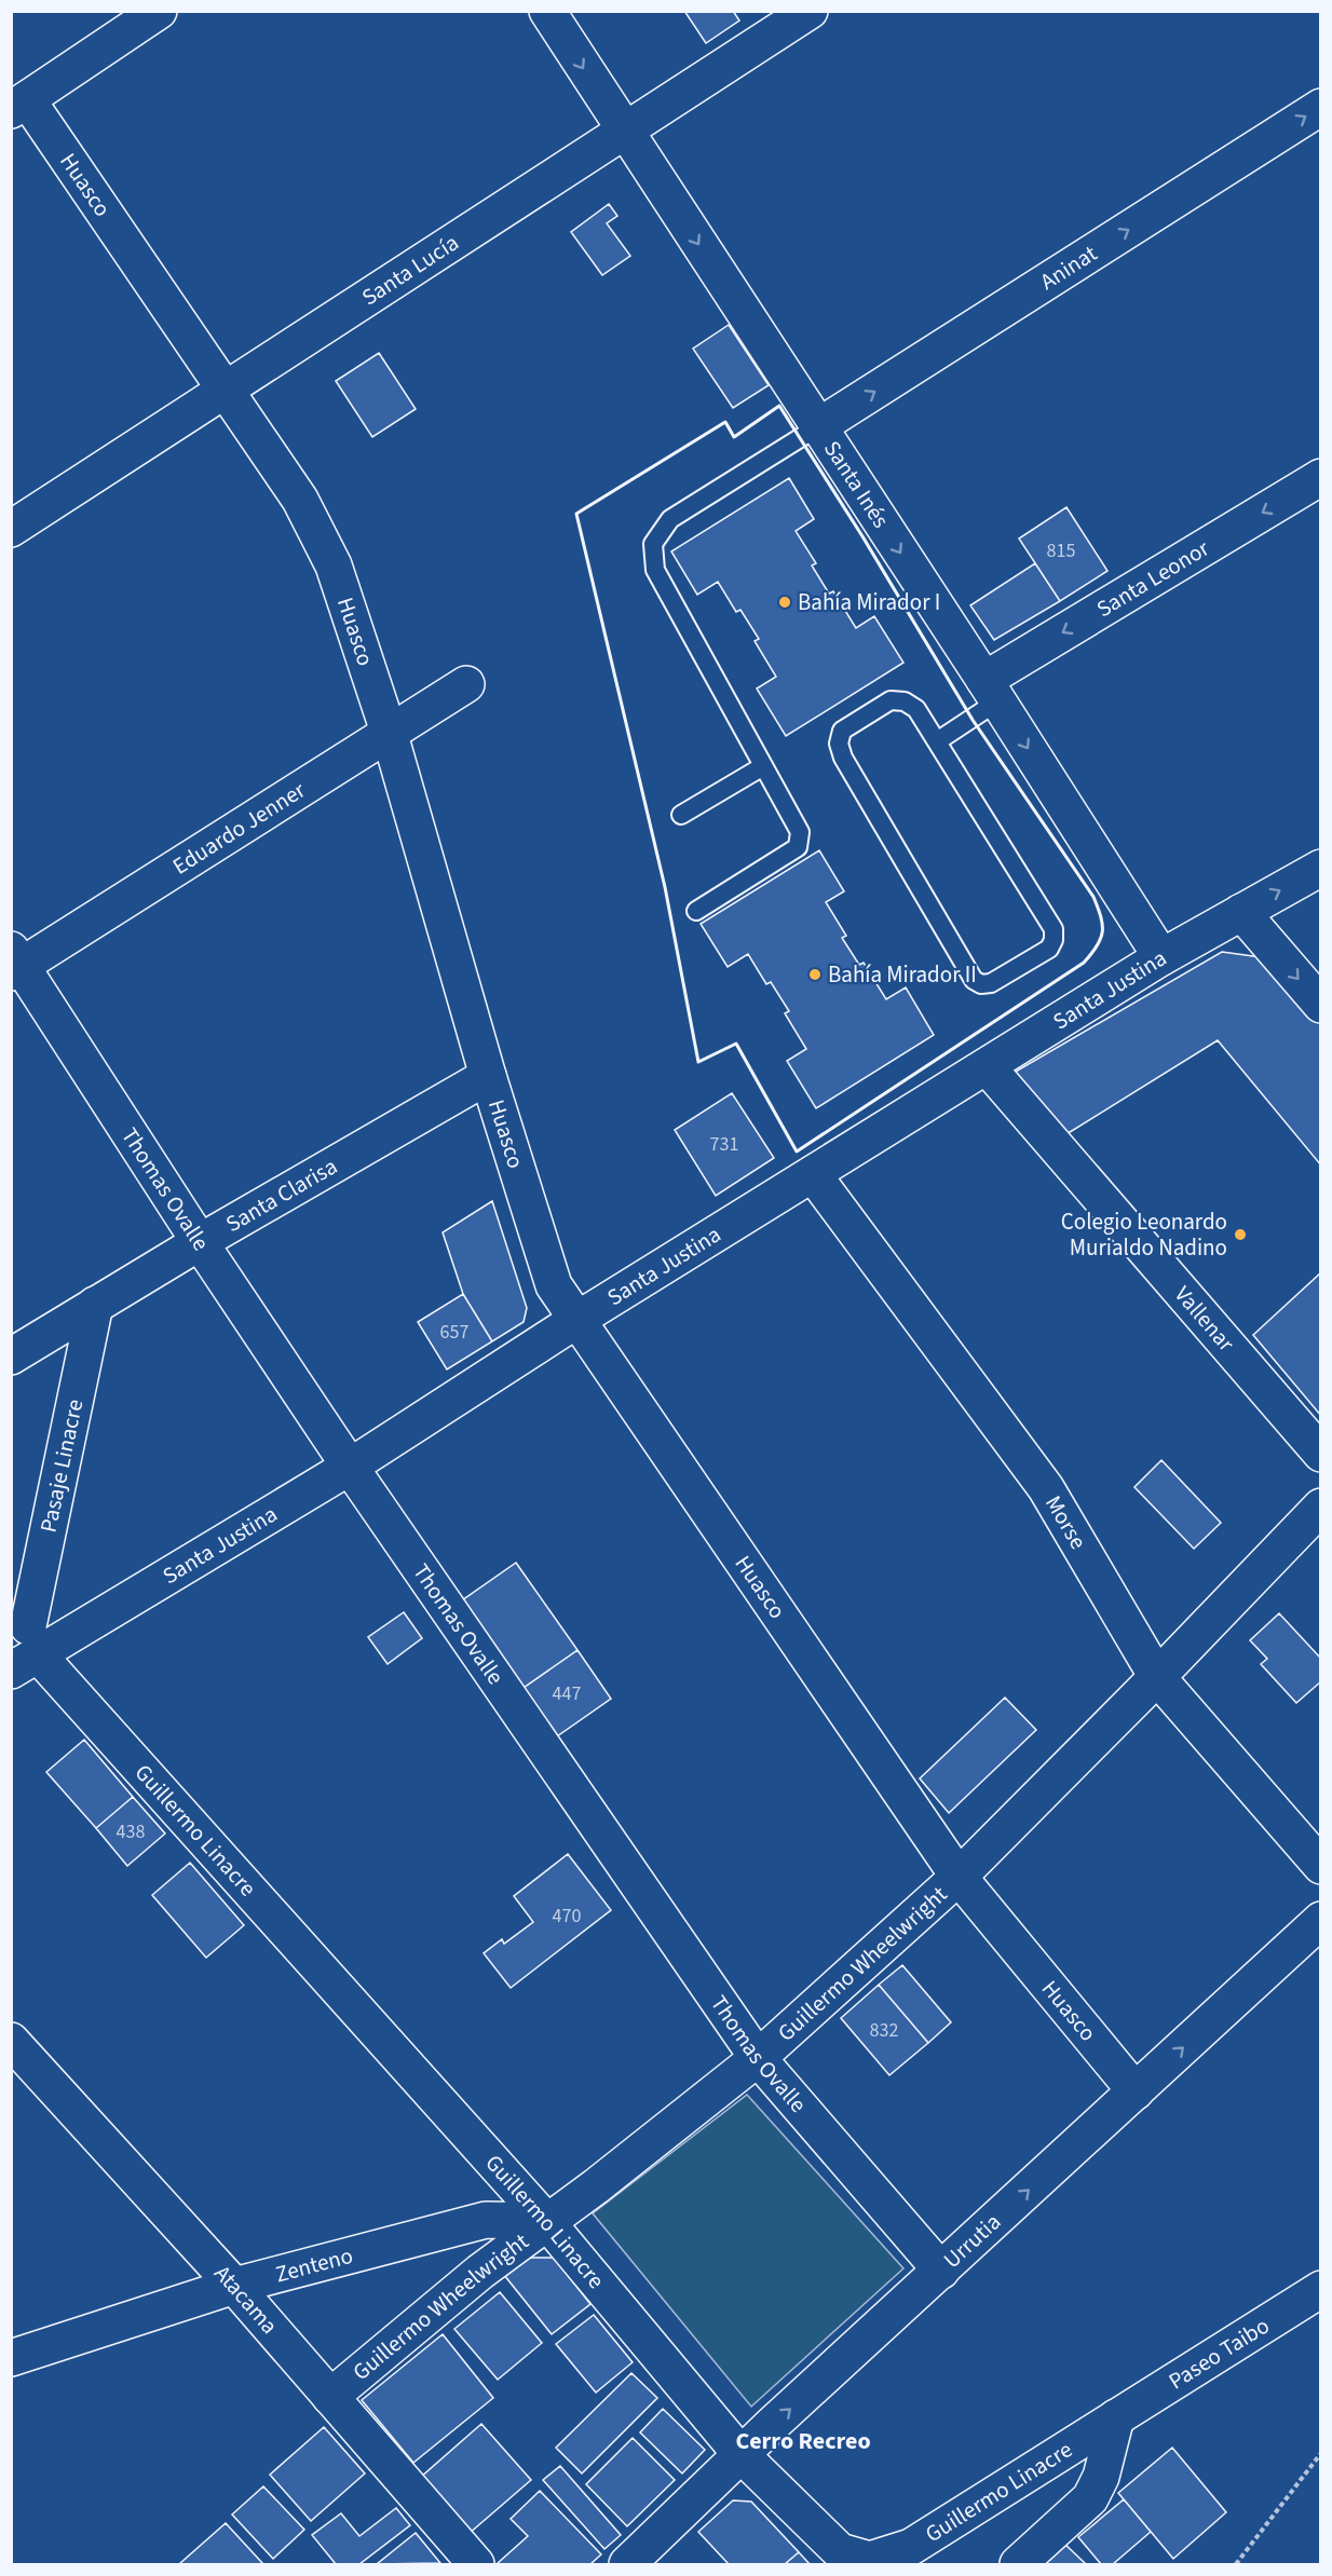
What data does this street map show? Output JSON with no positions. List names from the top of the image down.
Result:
{
  "streets": {
    "street": [
      "Huasco",
      "Aninat",
      "Santa Lucía",
      "Santa Inés",
      "Santa Leonor",
      "Eduardo Jenner",
      "Santa Justina",
      "Thomas Ovalle",
      "Santa Clarisa",
      "Vallenar",
      "Pasaje Linacre",
      "Morse",
      "Guillermo Linacre",
      "Guillermo Wheelwright",
      "Urrutia",
      "Zenteno",
      "Atacama",
      "Paseo Taibo"
    ]
  },
  "crossings": [
    ["Huasco", "Santa Lucía"],
    ["Huasco", "Eduardo Jenner"],
    ["Huasco", "Santa Justina"],
    ["Huasco", "Santa Clarisa"],
    ["Huasco", "Guillermo Wheelwright"],
    ["Huasco", "Urrutia"],
    ["Aninat", "Santa Inés"],
    ["Santa Lucía", "Santa Inés"],
    ["Santa Inés", "Santa Leonor"],
    ["Santa Inés", "Santa Justina"],
    ["Eduardo Jenner", "Thomas Ovalle"],
    ["Santa Justina", "Thomas Ovalle"],
    ["Santa Justina", "Vallenar"],
    ["Santa Justina", "Pasaje Linacre"],
    ["Santa Justina", "Morse"],
    ["Santa Justina", "Guillermo Linacre"],
    ["Thomas Ovalle", "Santa Clarisa"],
    ["Thomas Ovalle", "Guillermo Wheelwright"],
    ["Thomas Ovalle", "Urrutia"],
    ["Santa Clarisa", "Pasaje Linacre"],
    ["Pasaje Linacre", "Guillermo Linacre"],
    ["Morse", "Guillermo Wheelwright"],
    ["Guillermo Linacre", "Guillermo Wheelwright"],
    ["Guillermo Linacre", "Urrutia"],
    ["Guillermo Linacre", "Zenteno"],
    ["Guillermo Linacre", "Paseo Taibo"],
    ["Guillermo Wheelwright", "Zenteno"],
    ["Guillermo Wheelwright", "Atacama"],
    ["Zenteno", "Atacama"]
  ],
  "one_way": [
    "Aninat",
    "Santa Inés",
    "Santa Leonor",
    "Urrutia"
  ],
  "districts": ["Cerro Recreo"],
  "places": ["Bahía Mirador I", "Bahía Mirador II", "Colegio Leonardo Murialdo Nadino"],
  "house_numbers": [
    "815",
    "731",
    "657",
    "447",
    "438",
    "470",
    "832"
  ]
}
